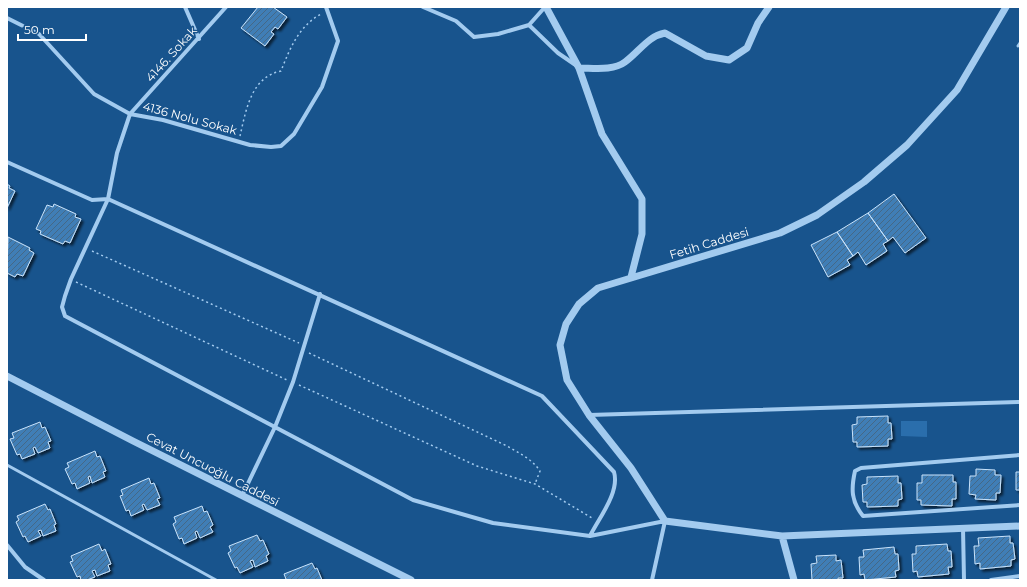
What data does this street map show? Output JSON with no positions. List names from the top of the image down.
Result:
{
  "streets": {
    "street": [
      "4146. Sokak",
      "4136 Nolu Sokak",
      "Fetih Caddesi",
      "Cevat Uncuoğlu Caddesi"
    ]
  },
  "crossings": [
    ["4146. Sokak", "4136 Nolu Sokak"]
  ],
  "scale_bar": "50 m"
}
